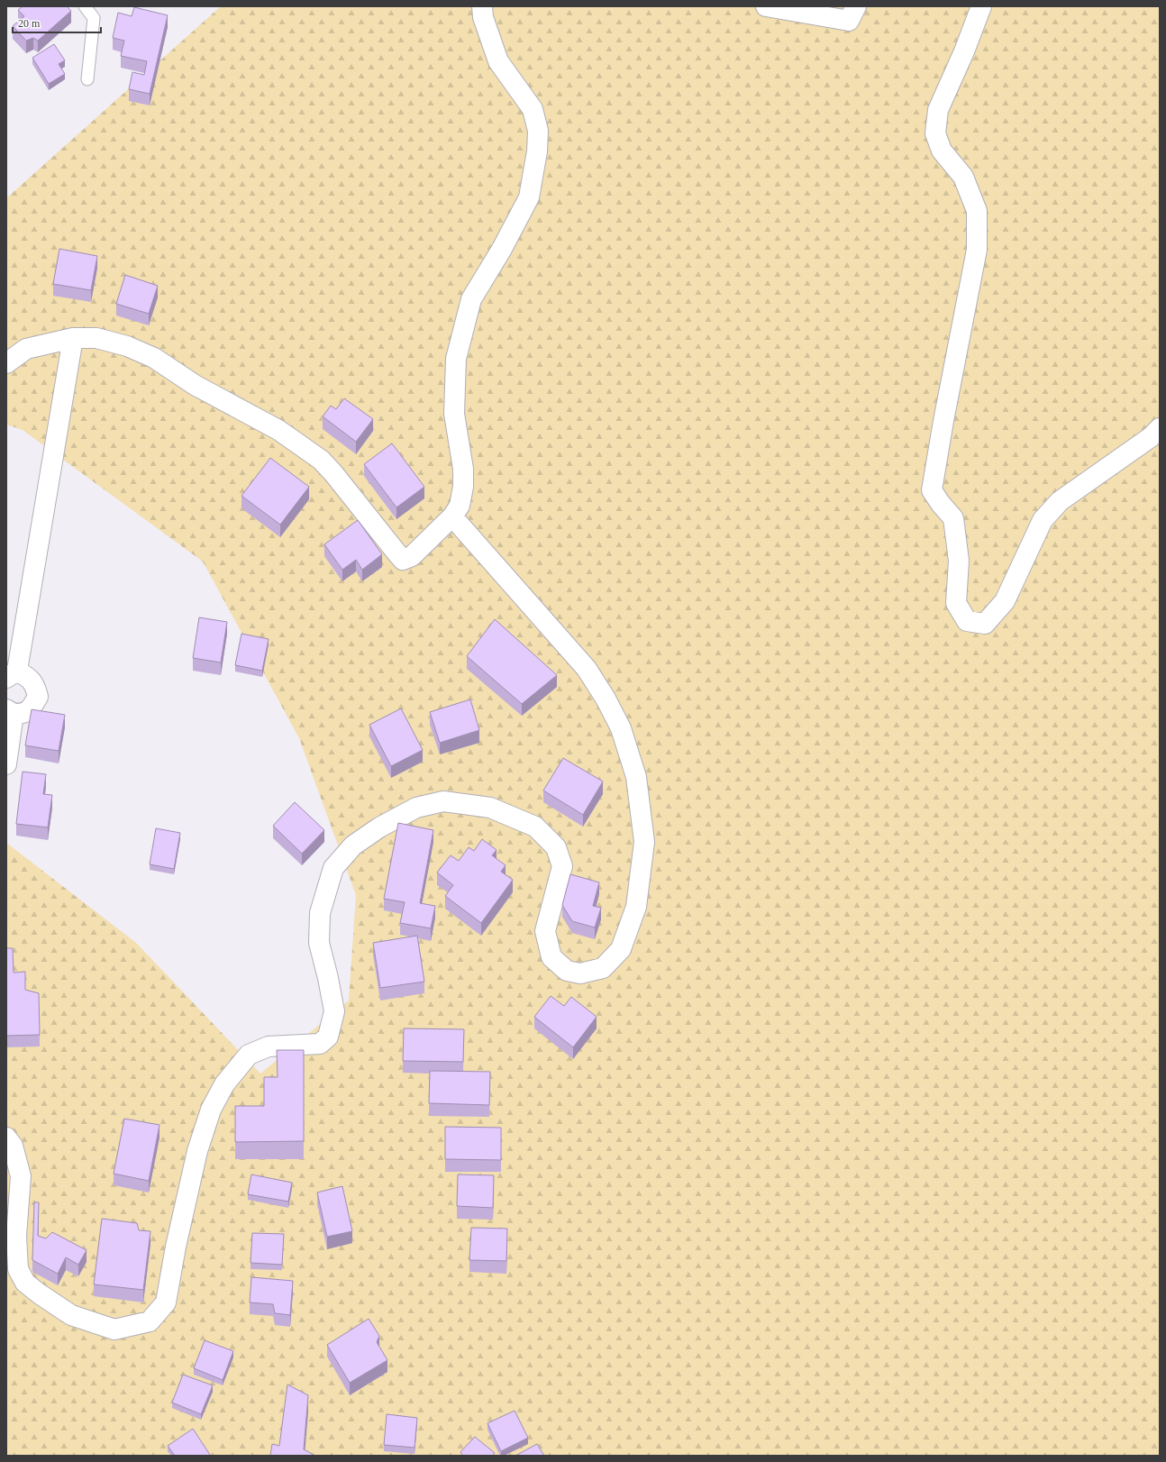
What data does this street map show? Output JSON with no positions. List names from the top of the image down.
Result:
{
  "scale_bar": "20 m"
}
